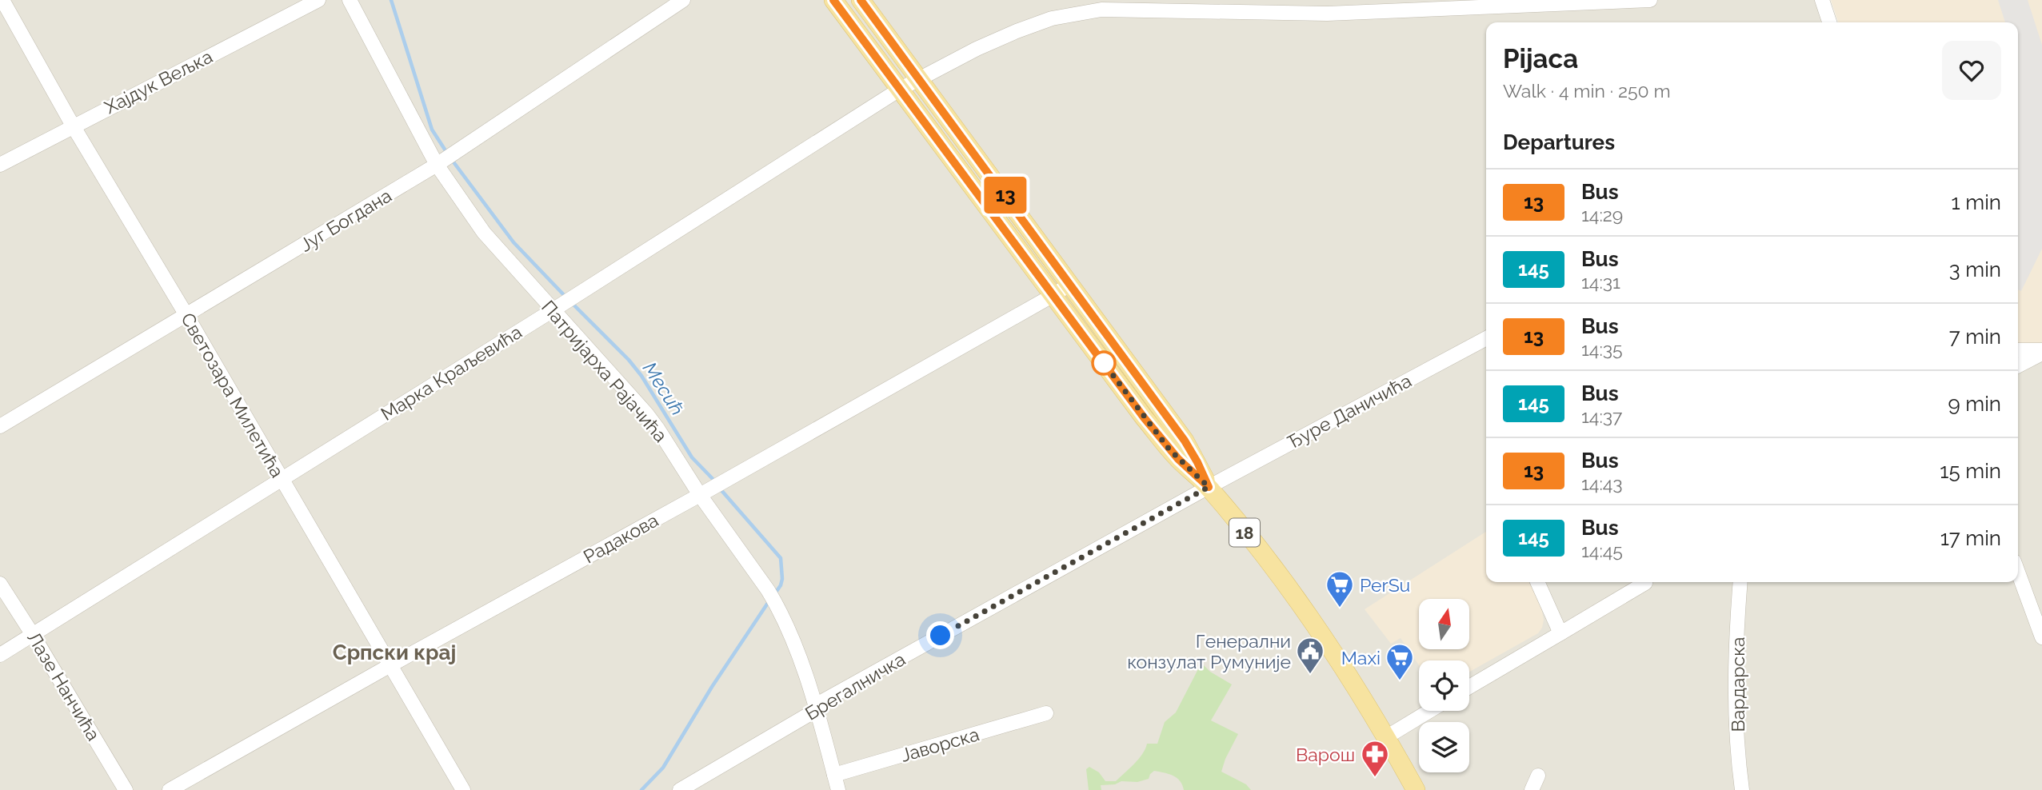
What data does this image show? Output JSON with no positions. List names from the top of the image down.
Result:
{
  "streets": {
    "main road": ["18"],
    "street": [
      "Хајдук Вељка",
      "Југ Богдана",
      "Патријарха Рајачића",
      "Марка Краљевића",
      "Светозара Милетића",
      "Ђуре Даничића",
      "Радакова",
      "Вардарска",
      "Лазе Нанчића",
      "Брегалничка",
      "Јаворска"
    ]
  },
  "crossings": [
    ["Хајдук Вељка", "Светозара Милетића"],
    ["Југ Богдана", "Патријарха Рајачића"],
    ["Југ Богдана", "Светозара Милетића"],
    ["Патријарха Рајачића", "Марка Краљевића"],
    ["Патријарха Рајачића", "Радакова"],
    ["Патријарха Рајачића", "Брегалничка"],
    ["Патријарха Рајачића", "Јаворска"],
    ["Марка Краљевића", "Светозара Милетића"],
    ["Марка Краљевића", "18"],
    ["Марка Краљевића", "Лазе Нанчића"],
    ["Светозара Милетића", "Радакова"],
    ["Ђуре Даничића", "18"],
    ["Ђуре Даничића", "Брегалничка"],
    ["18", "Радакова"],
    ["18", "Брегалничка"]
  ],
  "districts": ["Српски крај"],
  "water": ["Месић"],
  "places": {
    "supermarket": ["PerSu", "Maxi"],
    "public building": ["Генерални конзулат Румуније"],
    "pharmacy": ["Варош"]
  },
  "lines": ["bus line 13"],
  "north": "top",
  "page": {
    "on_map": "13",
    "heading": [
      ["Pijaca", "Walk · 4 min · 250 m"],
      "Departures"
    ],
    "list": [
      {
        "mark": "13",
        "name": "Bus",
        "note": "14:29",
        "value": "1 min"
      },
      {
        "mark": "145",
        "name": "Bus",
        "note": "14:31",
        "value": "3 min"
      },
      {
        "mark": "13",
        "name": "Bus",
        "note": "14:35",
        "value": "7 min"
      },
      {
        "mark": "145",
        "name": "Bus",
        "note": "14:37",
        "value": "9 min"
      },
      {
        "mark": "13",
        "name": "Bus",
        "note": "14:43",
        "value": "15 min"
      },
      {
        "mark": "145",
        "name": "Bus",
        "note": "14:45",
        "value": "17 min"
      }
    ]
  }
}
